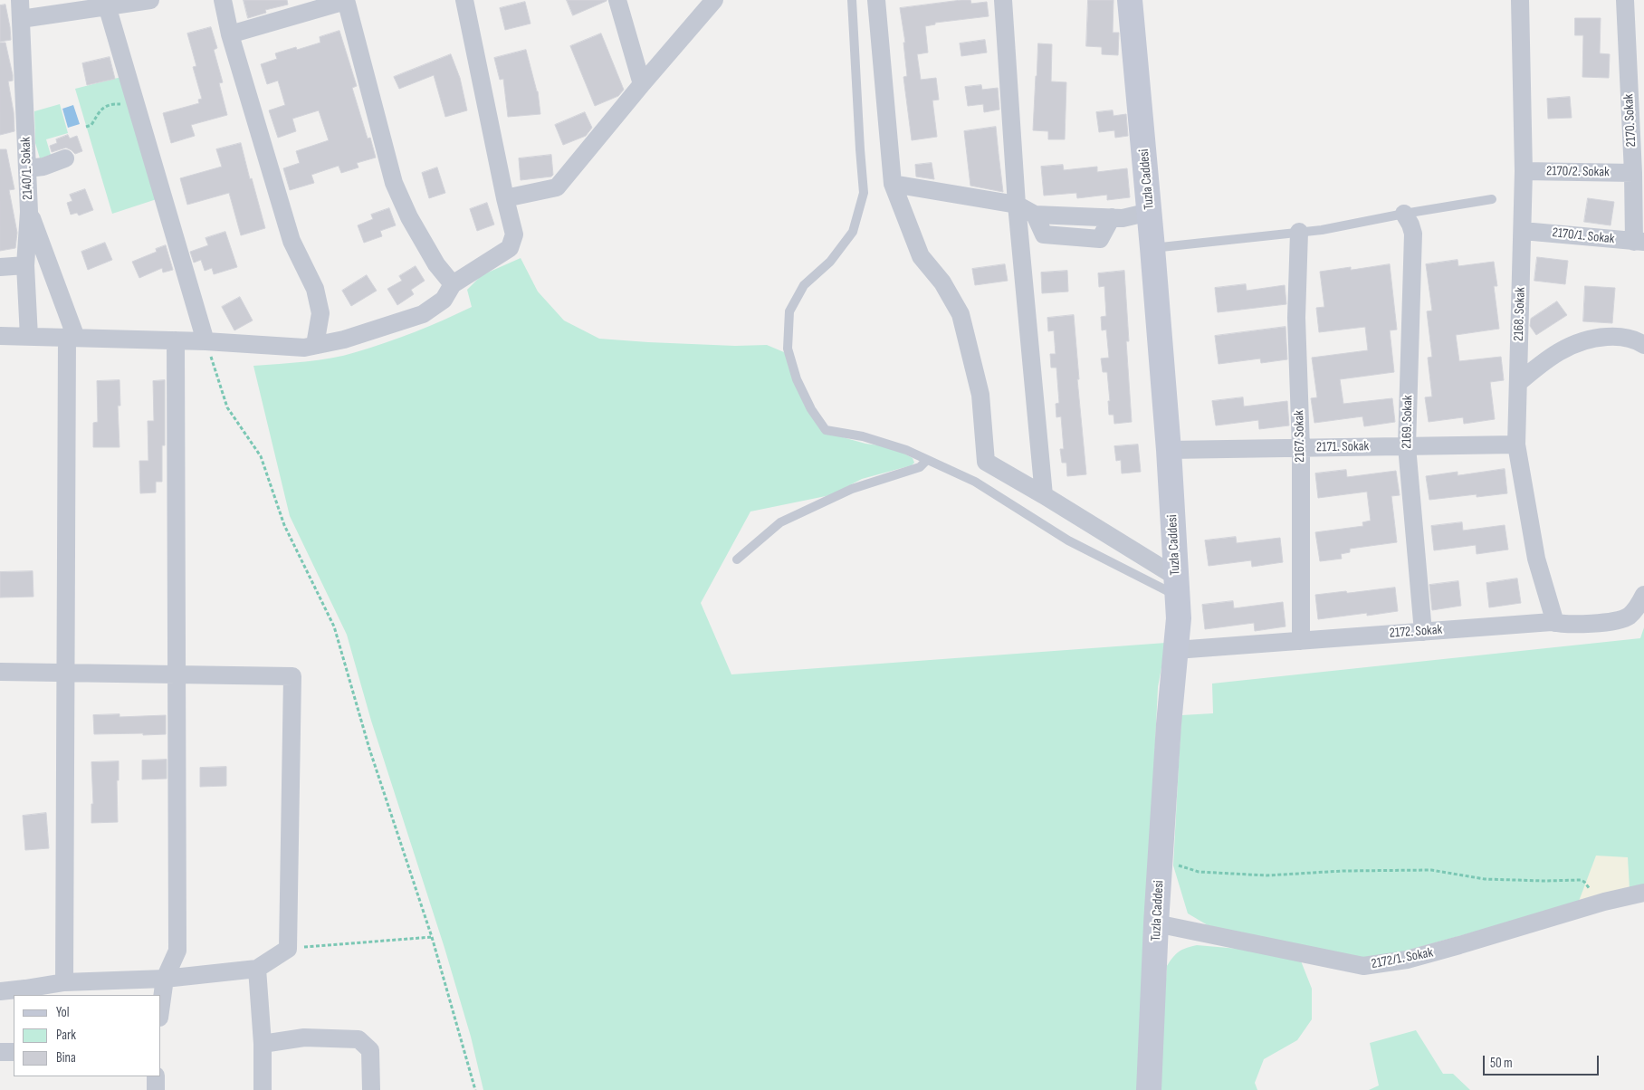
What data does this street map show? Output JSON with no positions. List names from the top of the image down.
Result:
{
  "streets": {
    "main road": ["Tuzla Caddesi"],
    "street": [
      "2170. Sokak",
      "2140/1. Sokak",
      "2170/2. Sokak",
      "2170/1. Sokak",
      "2168. Sokak",
      "2169. Sokak",
      "2167. Sokak",
      "2171. Sokak",
      "2172. Sokak",
      "2172/1. Sokak"
    ]
  },
  "crossings": [
    ["2170. Sokak", "2170/2. Sokak"],
    ["2170. Sokak", "2170/1. Sokak"],
    ["2170/2. Sokak", "2168. Sokak"],
    ["Tuzla Caddesi", "2171. Sokak"],
    ["Tuzla Caddesi", "2172. Sokak"],
    ["Tuzla Caddesi", "2172/1. Sokak"],
    ["2170/1. Sokak", "2168. Sokak"],
    ["2168. Sokak", "2171. Sokak"],
    ["2168. Sokak", "2172. Sokak"],
    ["2169. Sokak", "2171. Sokak"],
    ["2169. Sokak", "2172. Sokak"],
    ["2167. Sokak", "2171. Sokak"],
    ["2167. Sokak", "2172. Sokak"]
  ],
  "legend": ["Yol", "Park", "Bina"],
  "scale_bar": "50 m"
}
